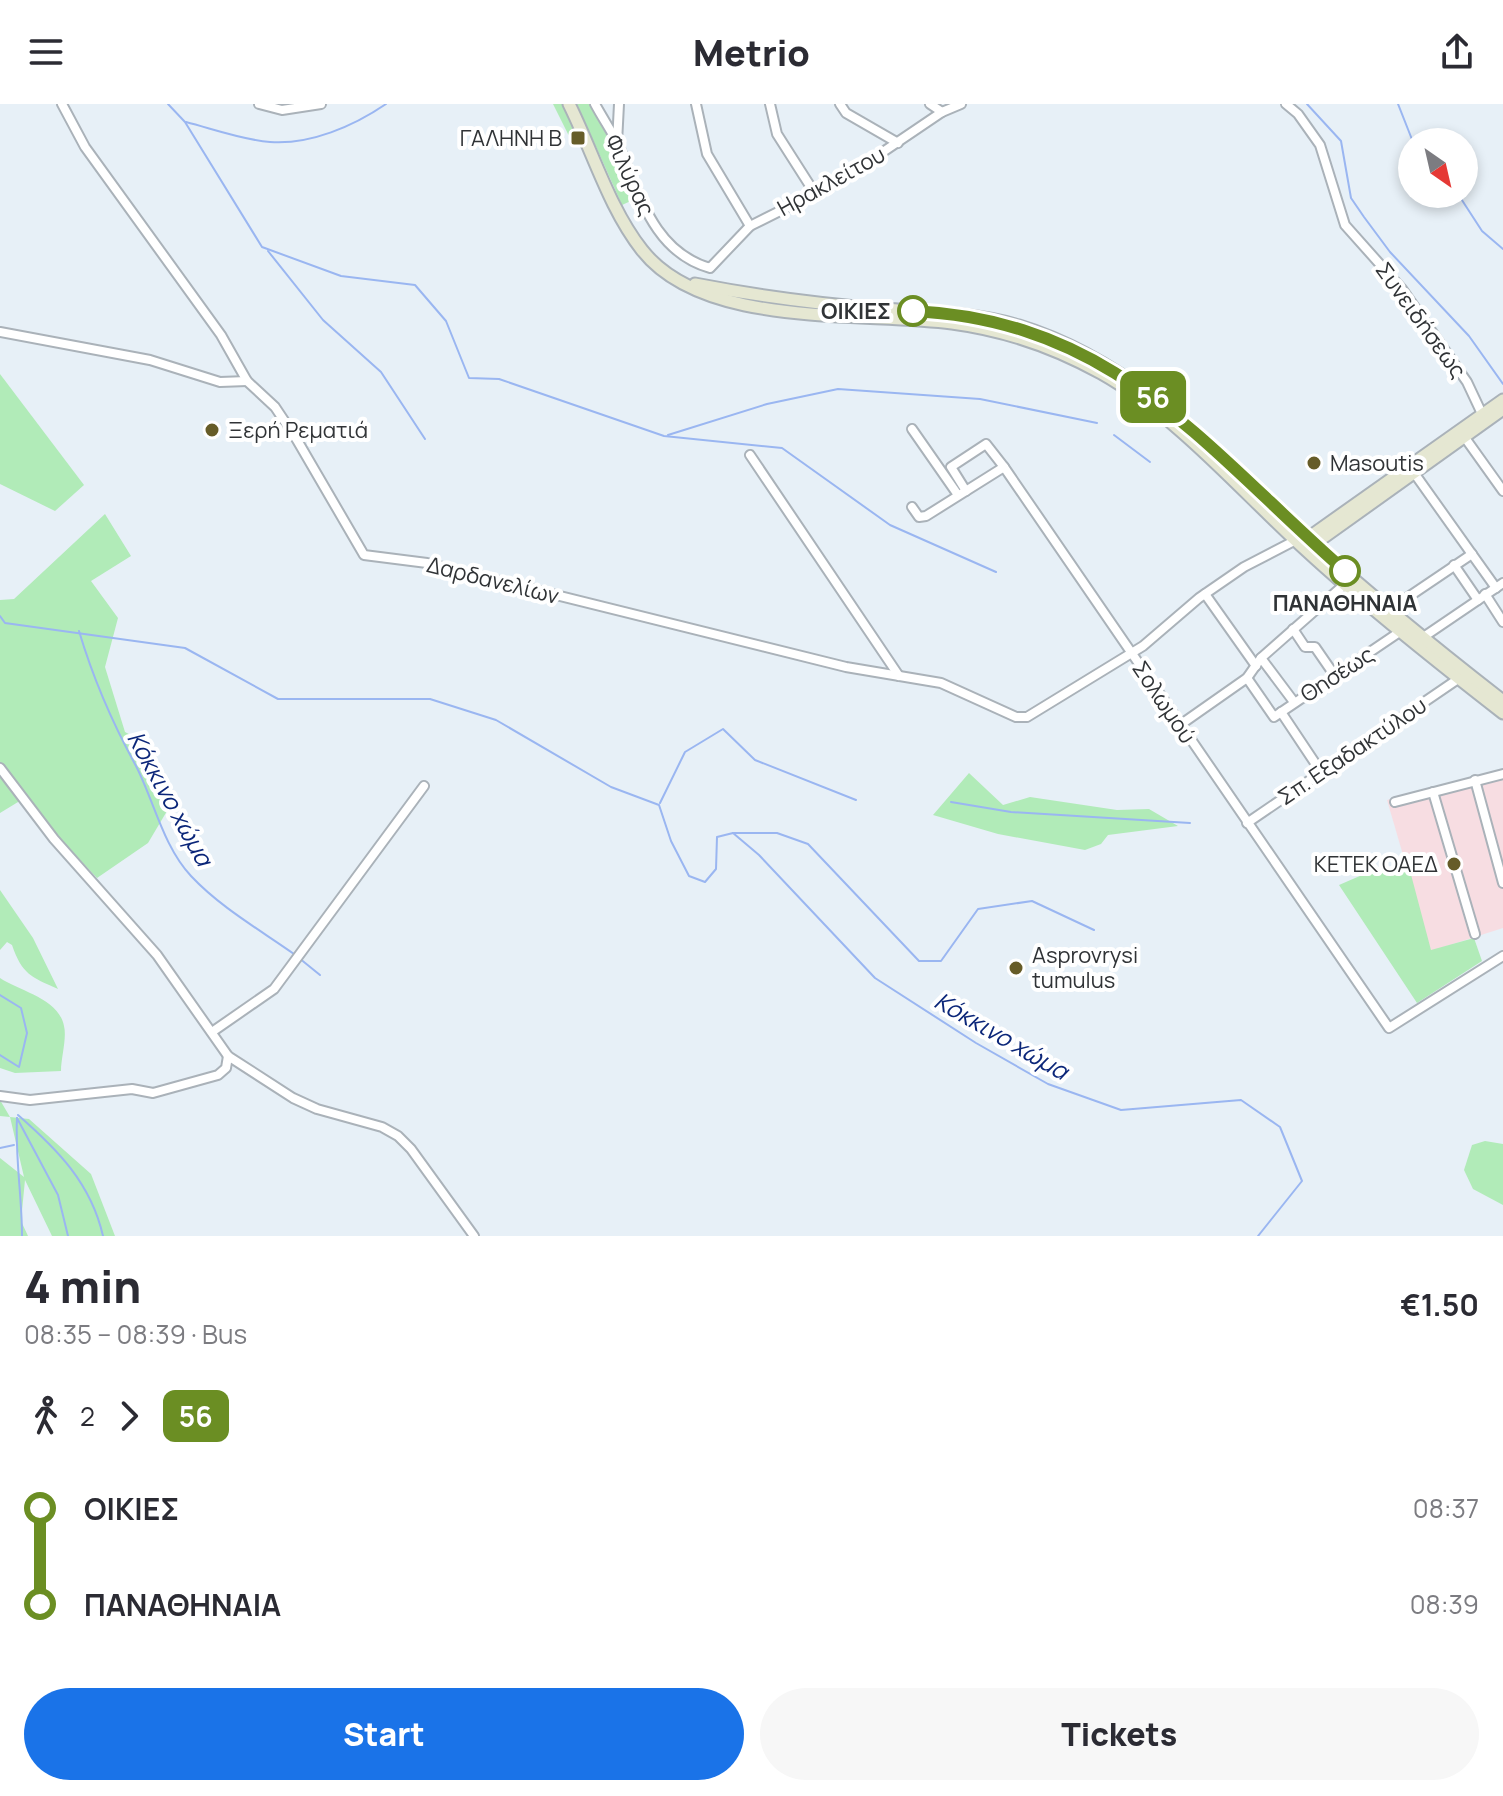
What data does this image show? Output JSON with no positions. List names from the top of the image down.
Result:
{
  "streets": {
    "street": [
      "Φιλύρας",
      "Ηρακλείτου",
      "Συνειδήσεως",
      "Δαρδανελίων",
      "Θησέως",
      "Σολωμού",
      "Σπ. Εξαδακτύλου"
    ]
  },
  "crossings": [
    ["Φιλύρας", "Ηρακλείτου"],
    ["Δαρδανελίων", "Σολωμού"],
    ["Σολωμού", "Σπ. Εξαδακτύλου"]
  ],
  "water": ["Κόκκινο χώμα"],
  "places": {
    "transit": ["ΓΑΛΗΝΗ Β"],
    "other": [
      "ΟΙΚΙΕΣ",
      "Ξερή Ρεματιά",
      "Masoutis",
      "ΠΑΝΑΘΗΝΑΙΑ",
      "ΚΕΤΕΚ ΟΑΕΔ",
      "Asprovrysi tumulus"
    ]
  },
  "lines": ["bus line 56"],
  "north": "bottom right",
  "page": {
    "header": "Metrio",
    "on_map": "56",
    "heading": ["4 min", "08:35 – 08:39 · Bus", "€1.50"],
    "legs": ["2", "56"],
    "list": [
      {
        "name": "ΟΙΚΙΕΣ",
        "value": "08:37"
      },
      {
        "name": "ΠΑΝΑΘΗΝΑΙΑ",
        "value": "08:39"
      }
    ],
    "buttons": ["Start", "Tickets"]
  }
}
